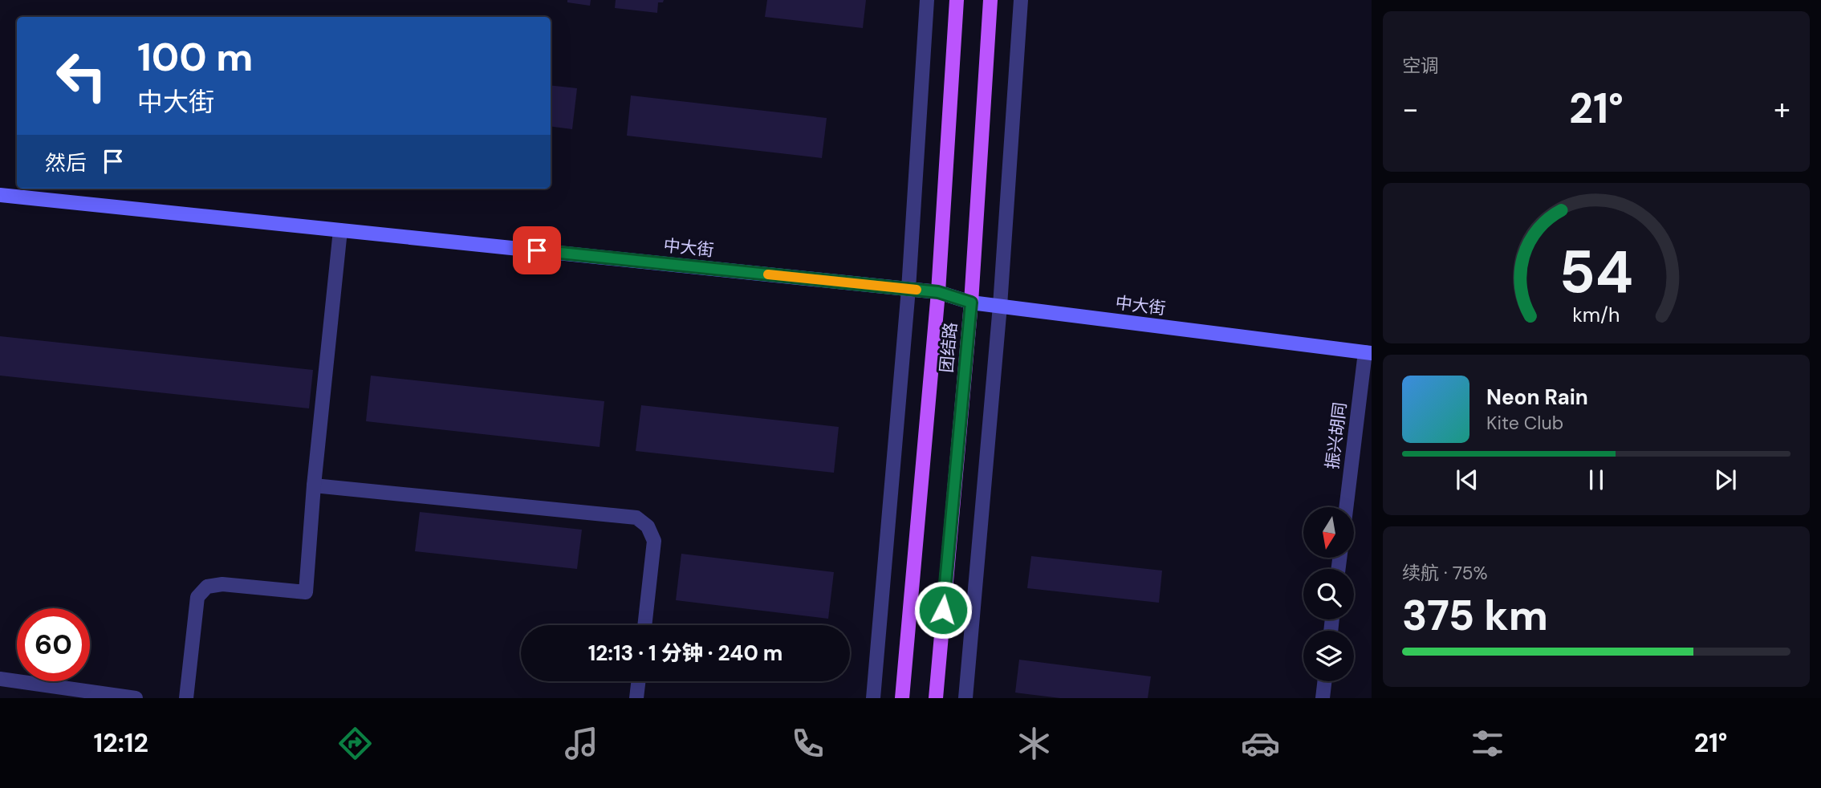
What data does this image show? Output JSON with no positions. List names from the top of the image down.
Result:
{
  "streets": {
    "main road": ["中大街", "团结路"],
    "street": ["振兴胡同"]
  },
  "crossings": [
    ["中大街", "团结路"],
    ["中大街", "振兴胡同"]
  ],
  "north": "bottom",
  "page": {
    "tile": [
      "空调",
      ["续航 · 75%", "375 km"]
    ],
    "turn": ["100 m", "中大街"],
    "heat": ["−", "21°", "+"],
    "then": "然后",
    "song": ["Neon Rain", "Kite Club"],
    "limit": "60",
    "trip": "12:13 · 1 分钟 · 240 m",
    "tabs": ["12:12", "21°"],
    "gauge": ["54", "km/h"]
  }
}
